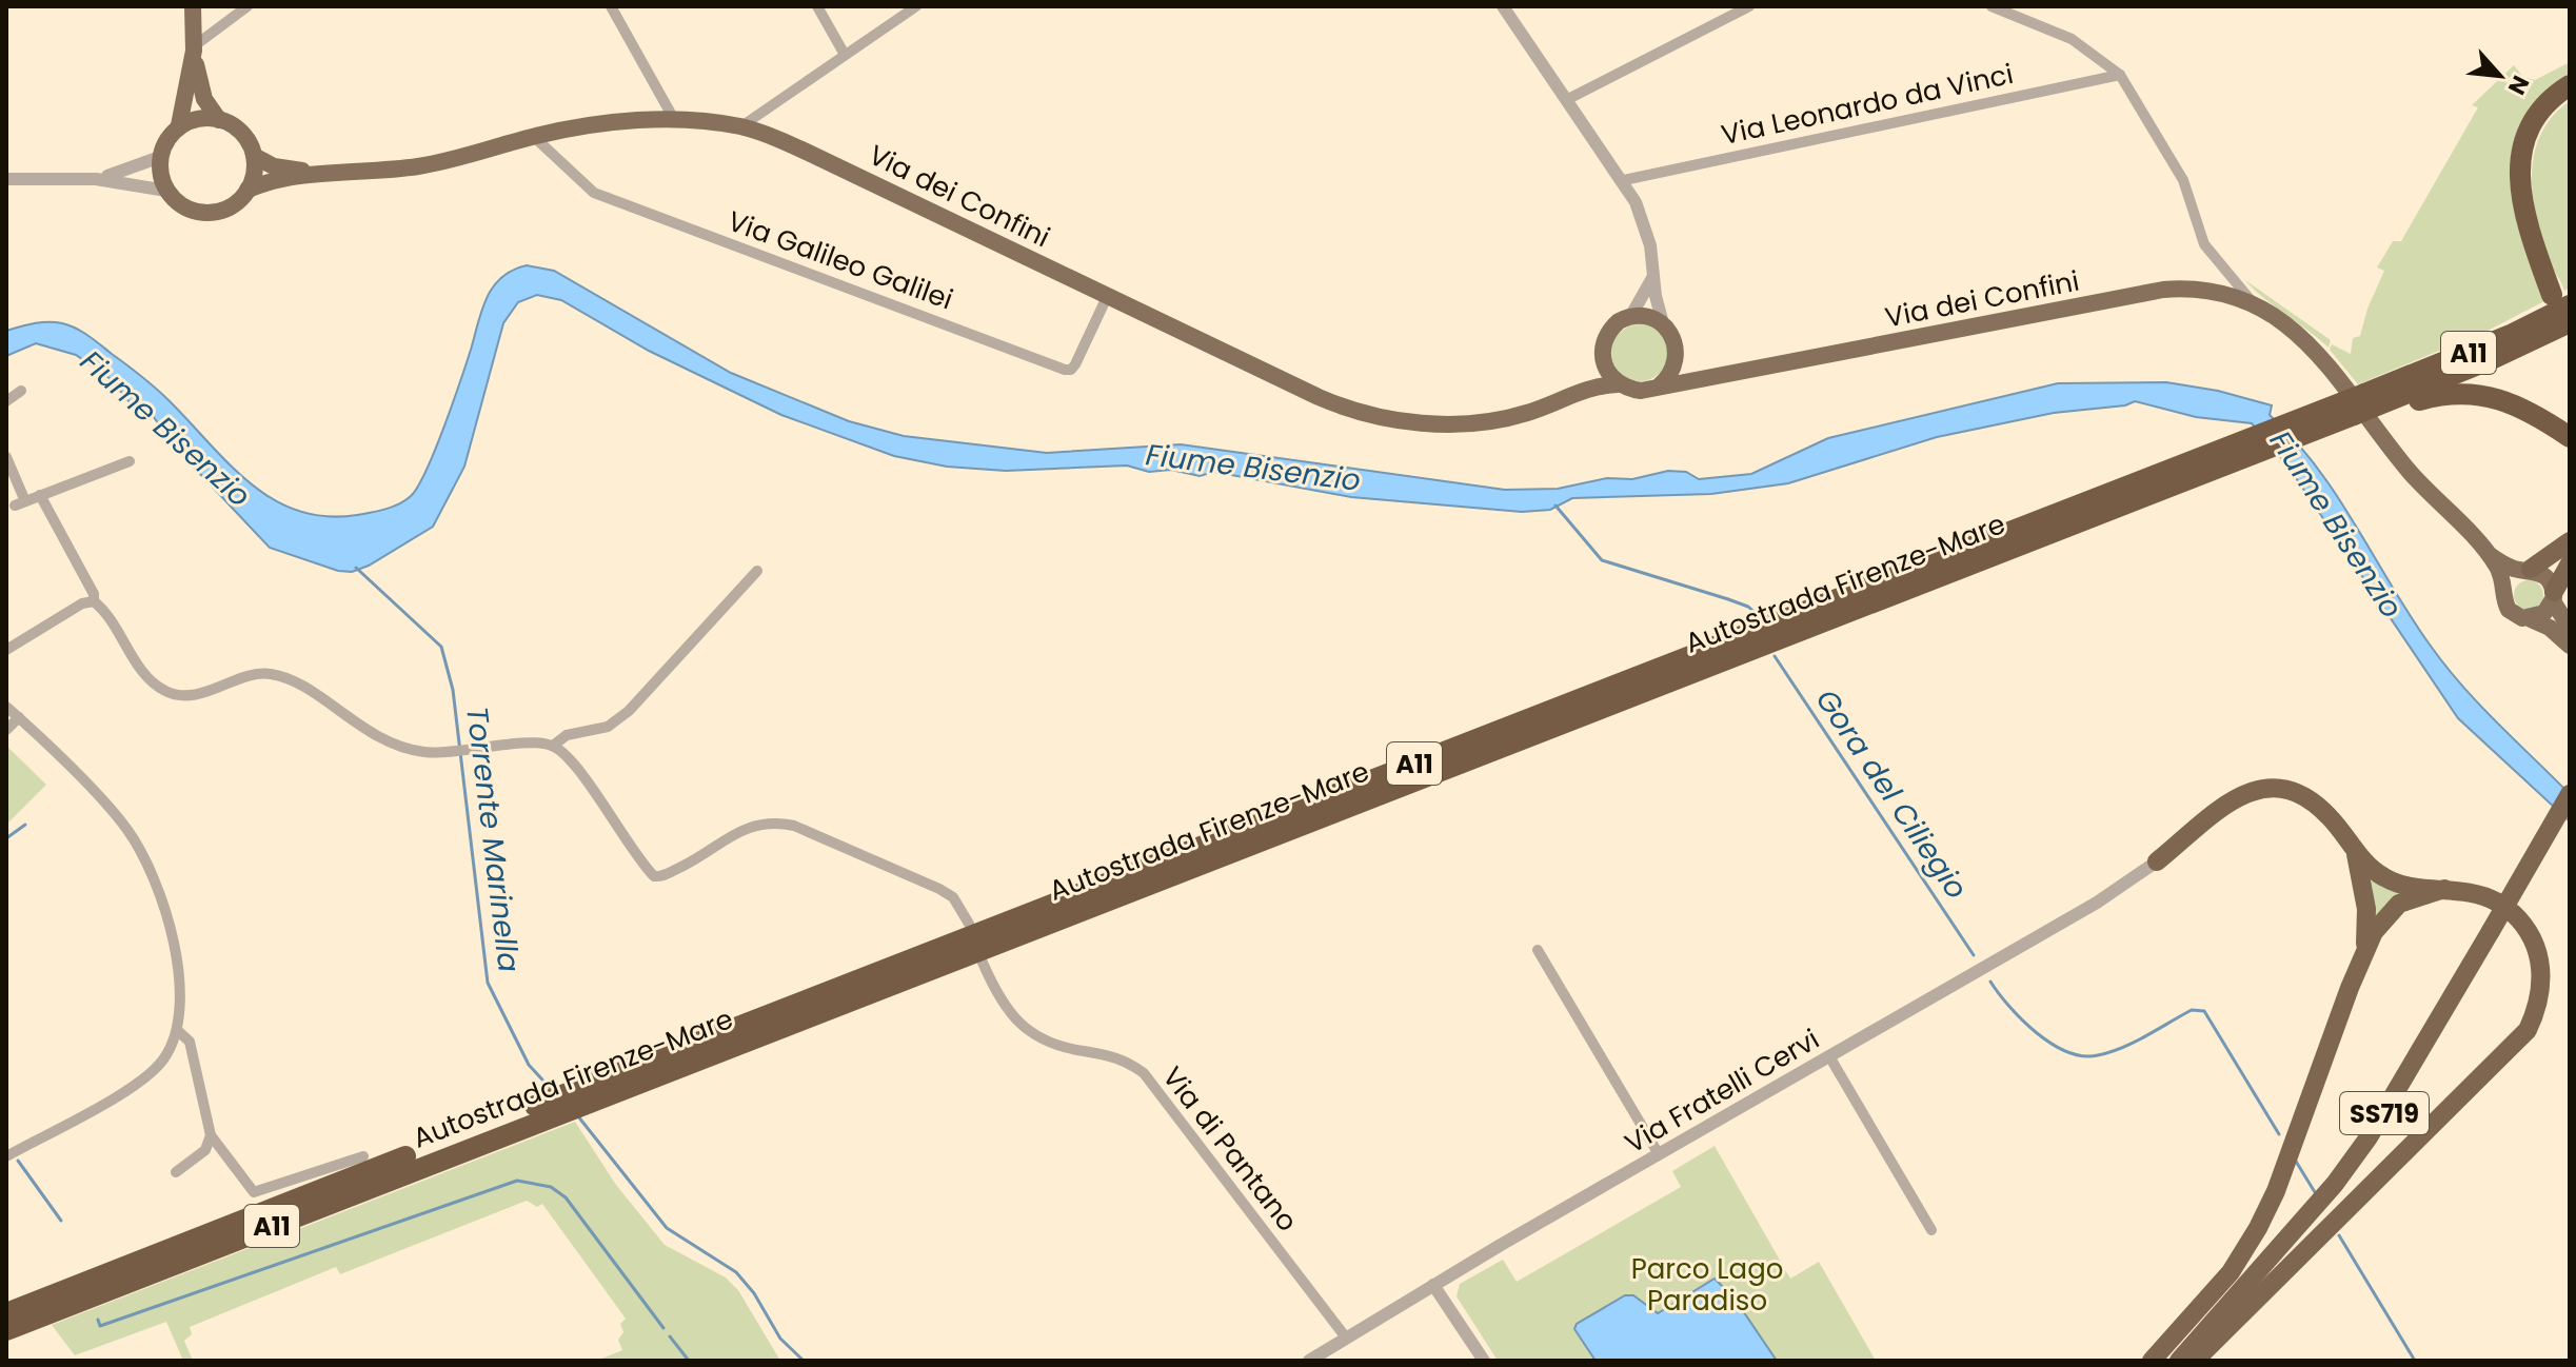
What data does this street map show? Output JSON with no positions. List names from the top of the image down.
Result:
{
  "streets": {
    "highway": ["A11", "Autostrada Firenze-Mare", "SS719"],
    "main road": ["Via dei Confini"],
    "street": [
      "Via Leonardo da Vinci",
      "Via Galileo Galilei",
      "Via Fratelli Cervi",
      "Via di Pantano"
    ]
  },
  "crossings": [
    ["Via dei Confini", "Via Galileo Galilei"],
    ["Via Fratelli Cervi", "Via di Pantano"]
  ],
  "water": ["Fiume Bisenzio", "Gora del Ciliegio", "Torrente Marinella"],
  "parks": ["Parco Lago Paradiso"],
  "north": "bottom right"
}
